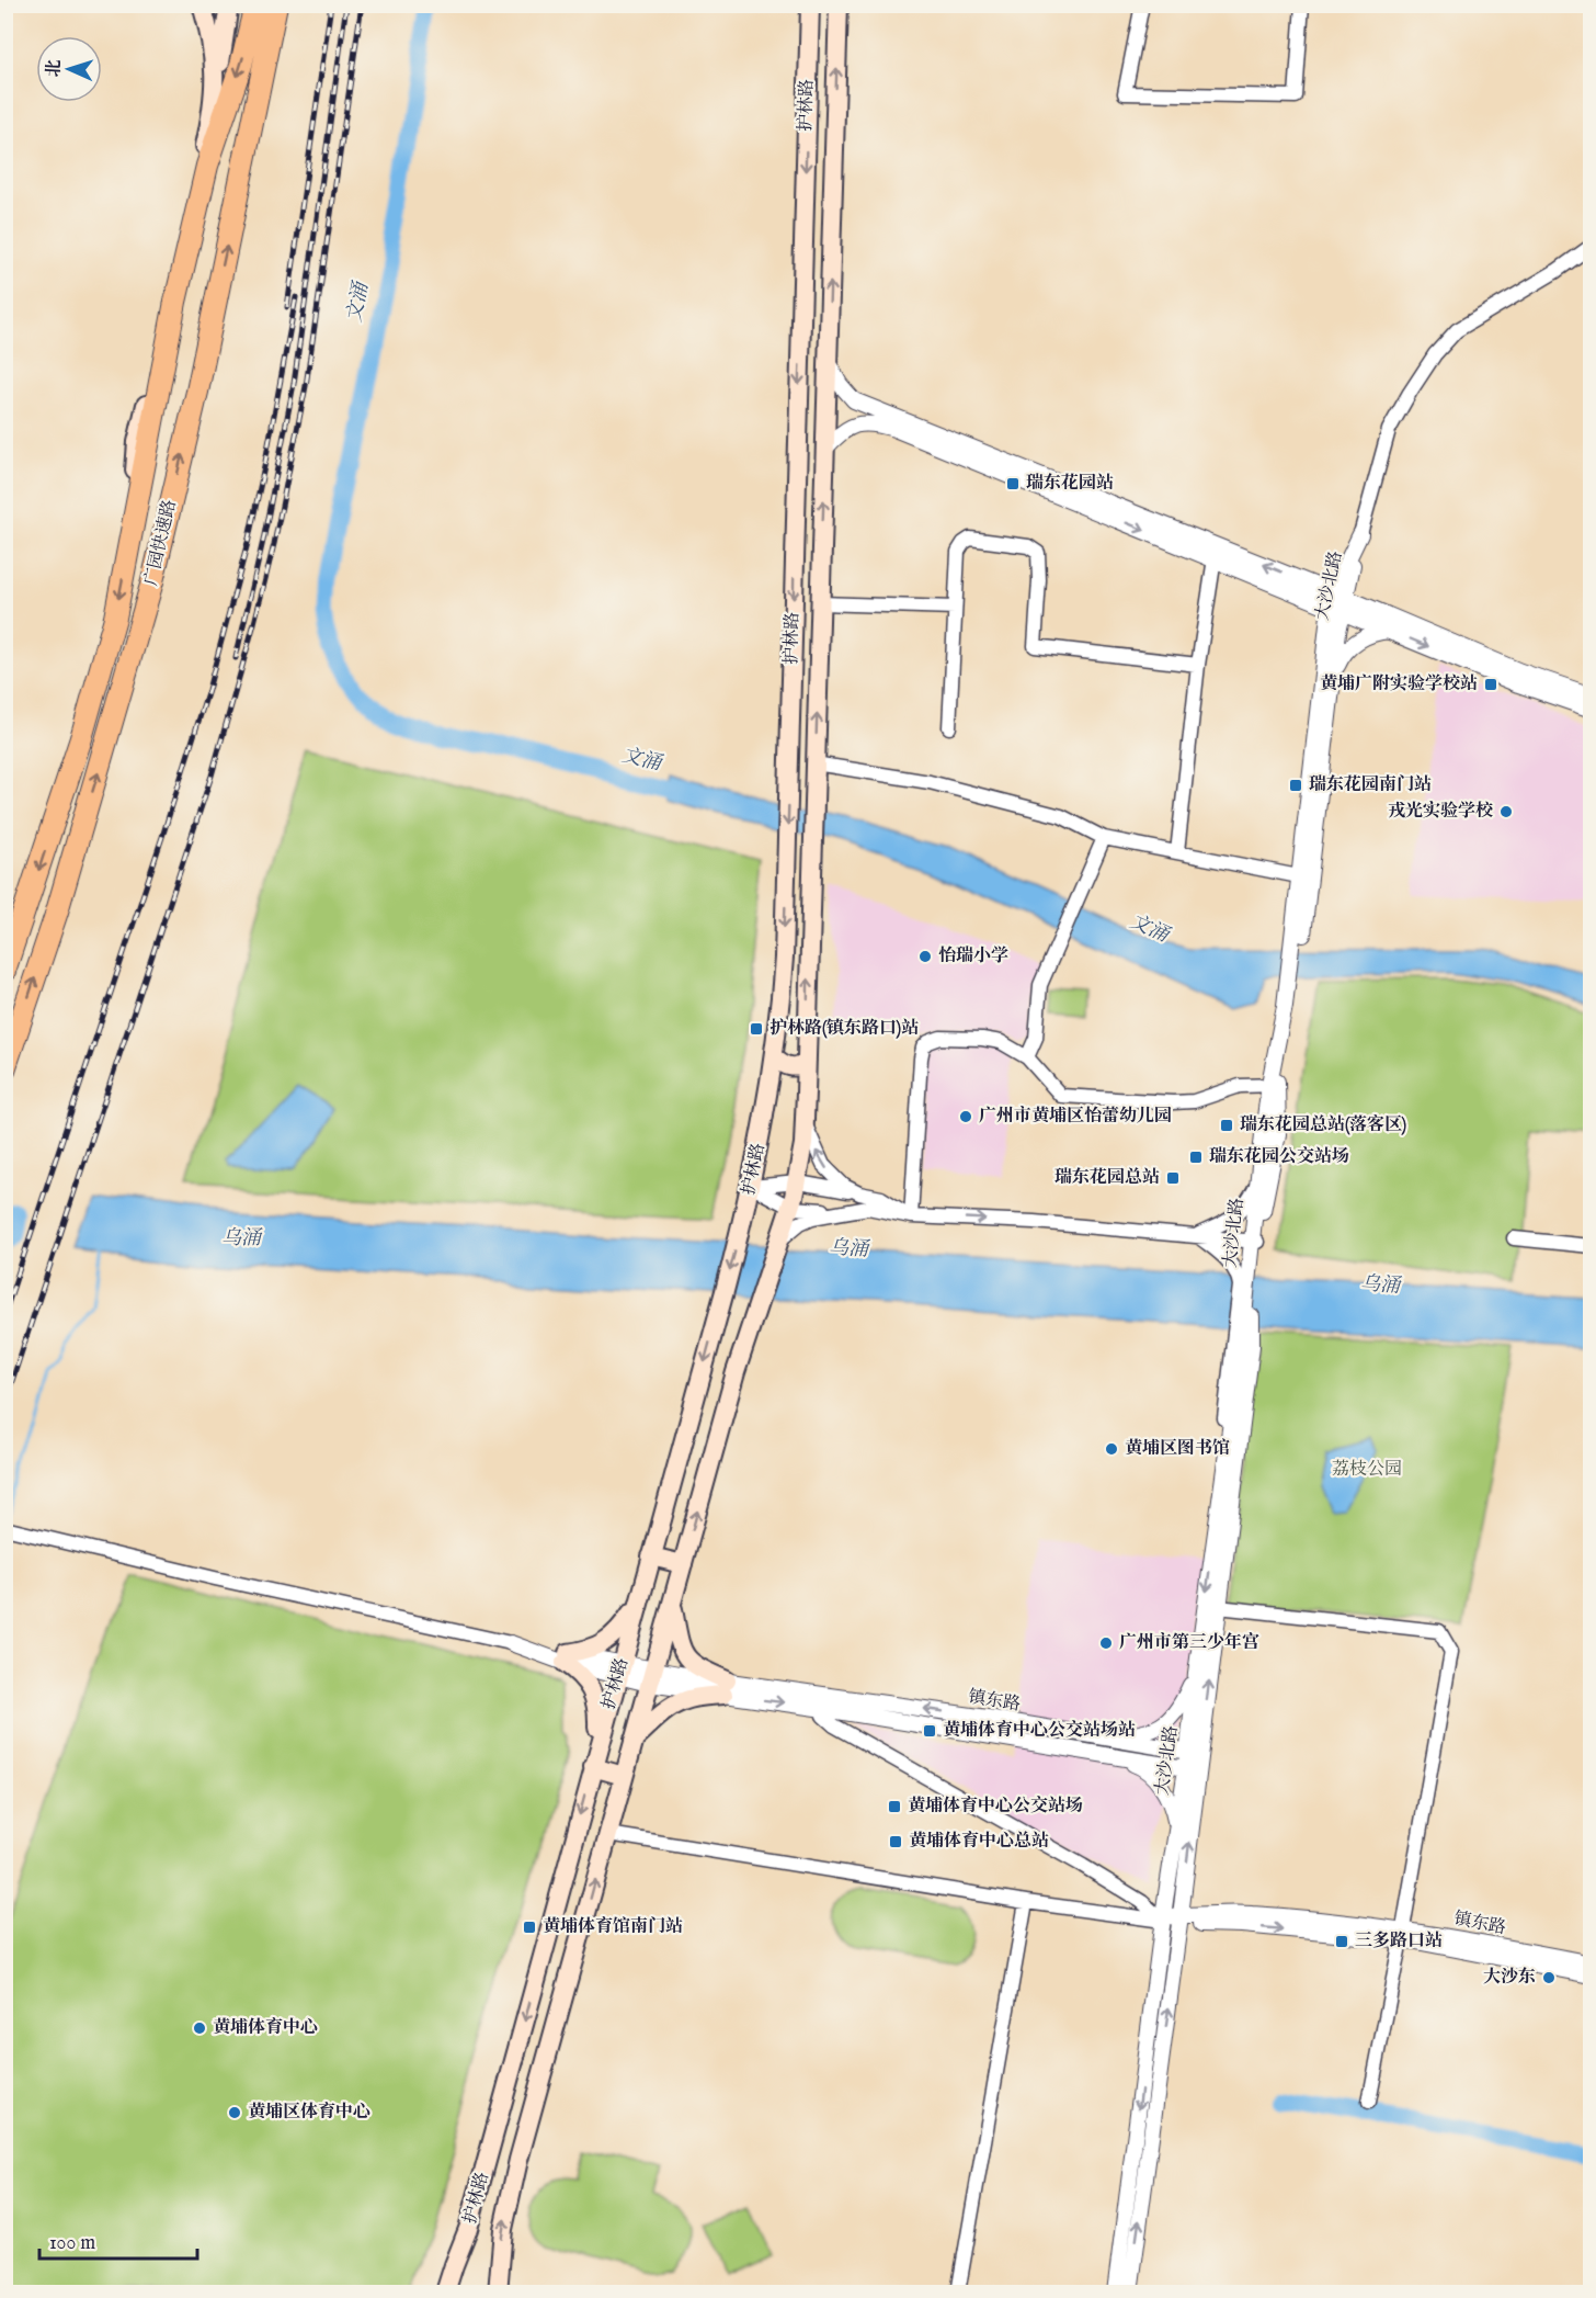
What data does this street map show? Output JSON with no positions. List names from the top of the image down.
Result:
{
  "streets": {
    "highway": ["广园快速路"],
    "main road": ["护林路"],
    "street": ["大沙北路", "镇东路"]
  },
  "crossings": [
    ["护林路", "镇东路"],
    ["大沙北路", "镇东路"]
  ],
  "water": ["文涌", "乌涌"],
  "parks": ["荔枝公园"],
  "places": {
    "transit": [
      "瑞东花园站",
      "黄埔广附实验学校站",
      "瑞东花园南门站",
      "护林路(镇东路口)站",
      "瑞东花园总站(落客区)",
      "瑞东花园公交站场",
      "瑞东花园总站",
      "黄埔体育中心公交站场站",
      "黄埔体育中心公交站场",
      "黄埔体育中心总站",
      "黄埔体育馆南门站",
      "三多路口站"
    ],
    "other": [
      "戎光实验学校",
      "怡瑞小学",
      "广州市黄埔区怡蕾幼儿园",
      "黄埔区图书馆",
      "广州市第三少年宫",
      "大沙东",
      "黄埔体育中心",
      "黄埔区体育中心"
    ]
  },
  "scale_bar": "100 m",
  "north": "left"
}
